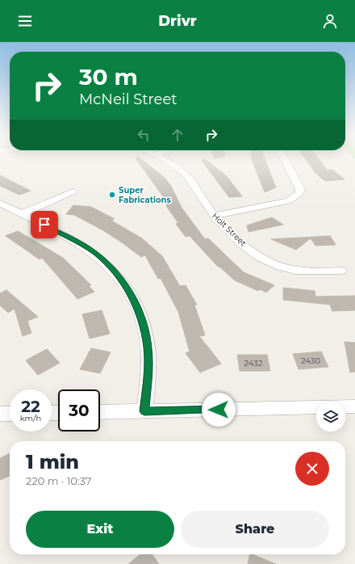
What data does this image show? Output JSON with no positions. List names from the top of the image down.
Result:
{
  "streets": {
    "street": ["Holt Street"]
  },
  "places": ["Super Fabrications"],
  "house_numbers": ["2430", "2432"],
  "page": {
    "header": "Drivr",
    "turn": ["30 m", "McNeil Street"],
    "speed": "22 km/h",
    "limit": "30",
    "heading": ["1 min", "220 m · 10:37"],
    "buttons": ["Exit", "Share"]
  }
}
